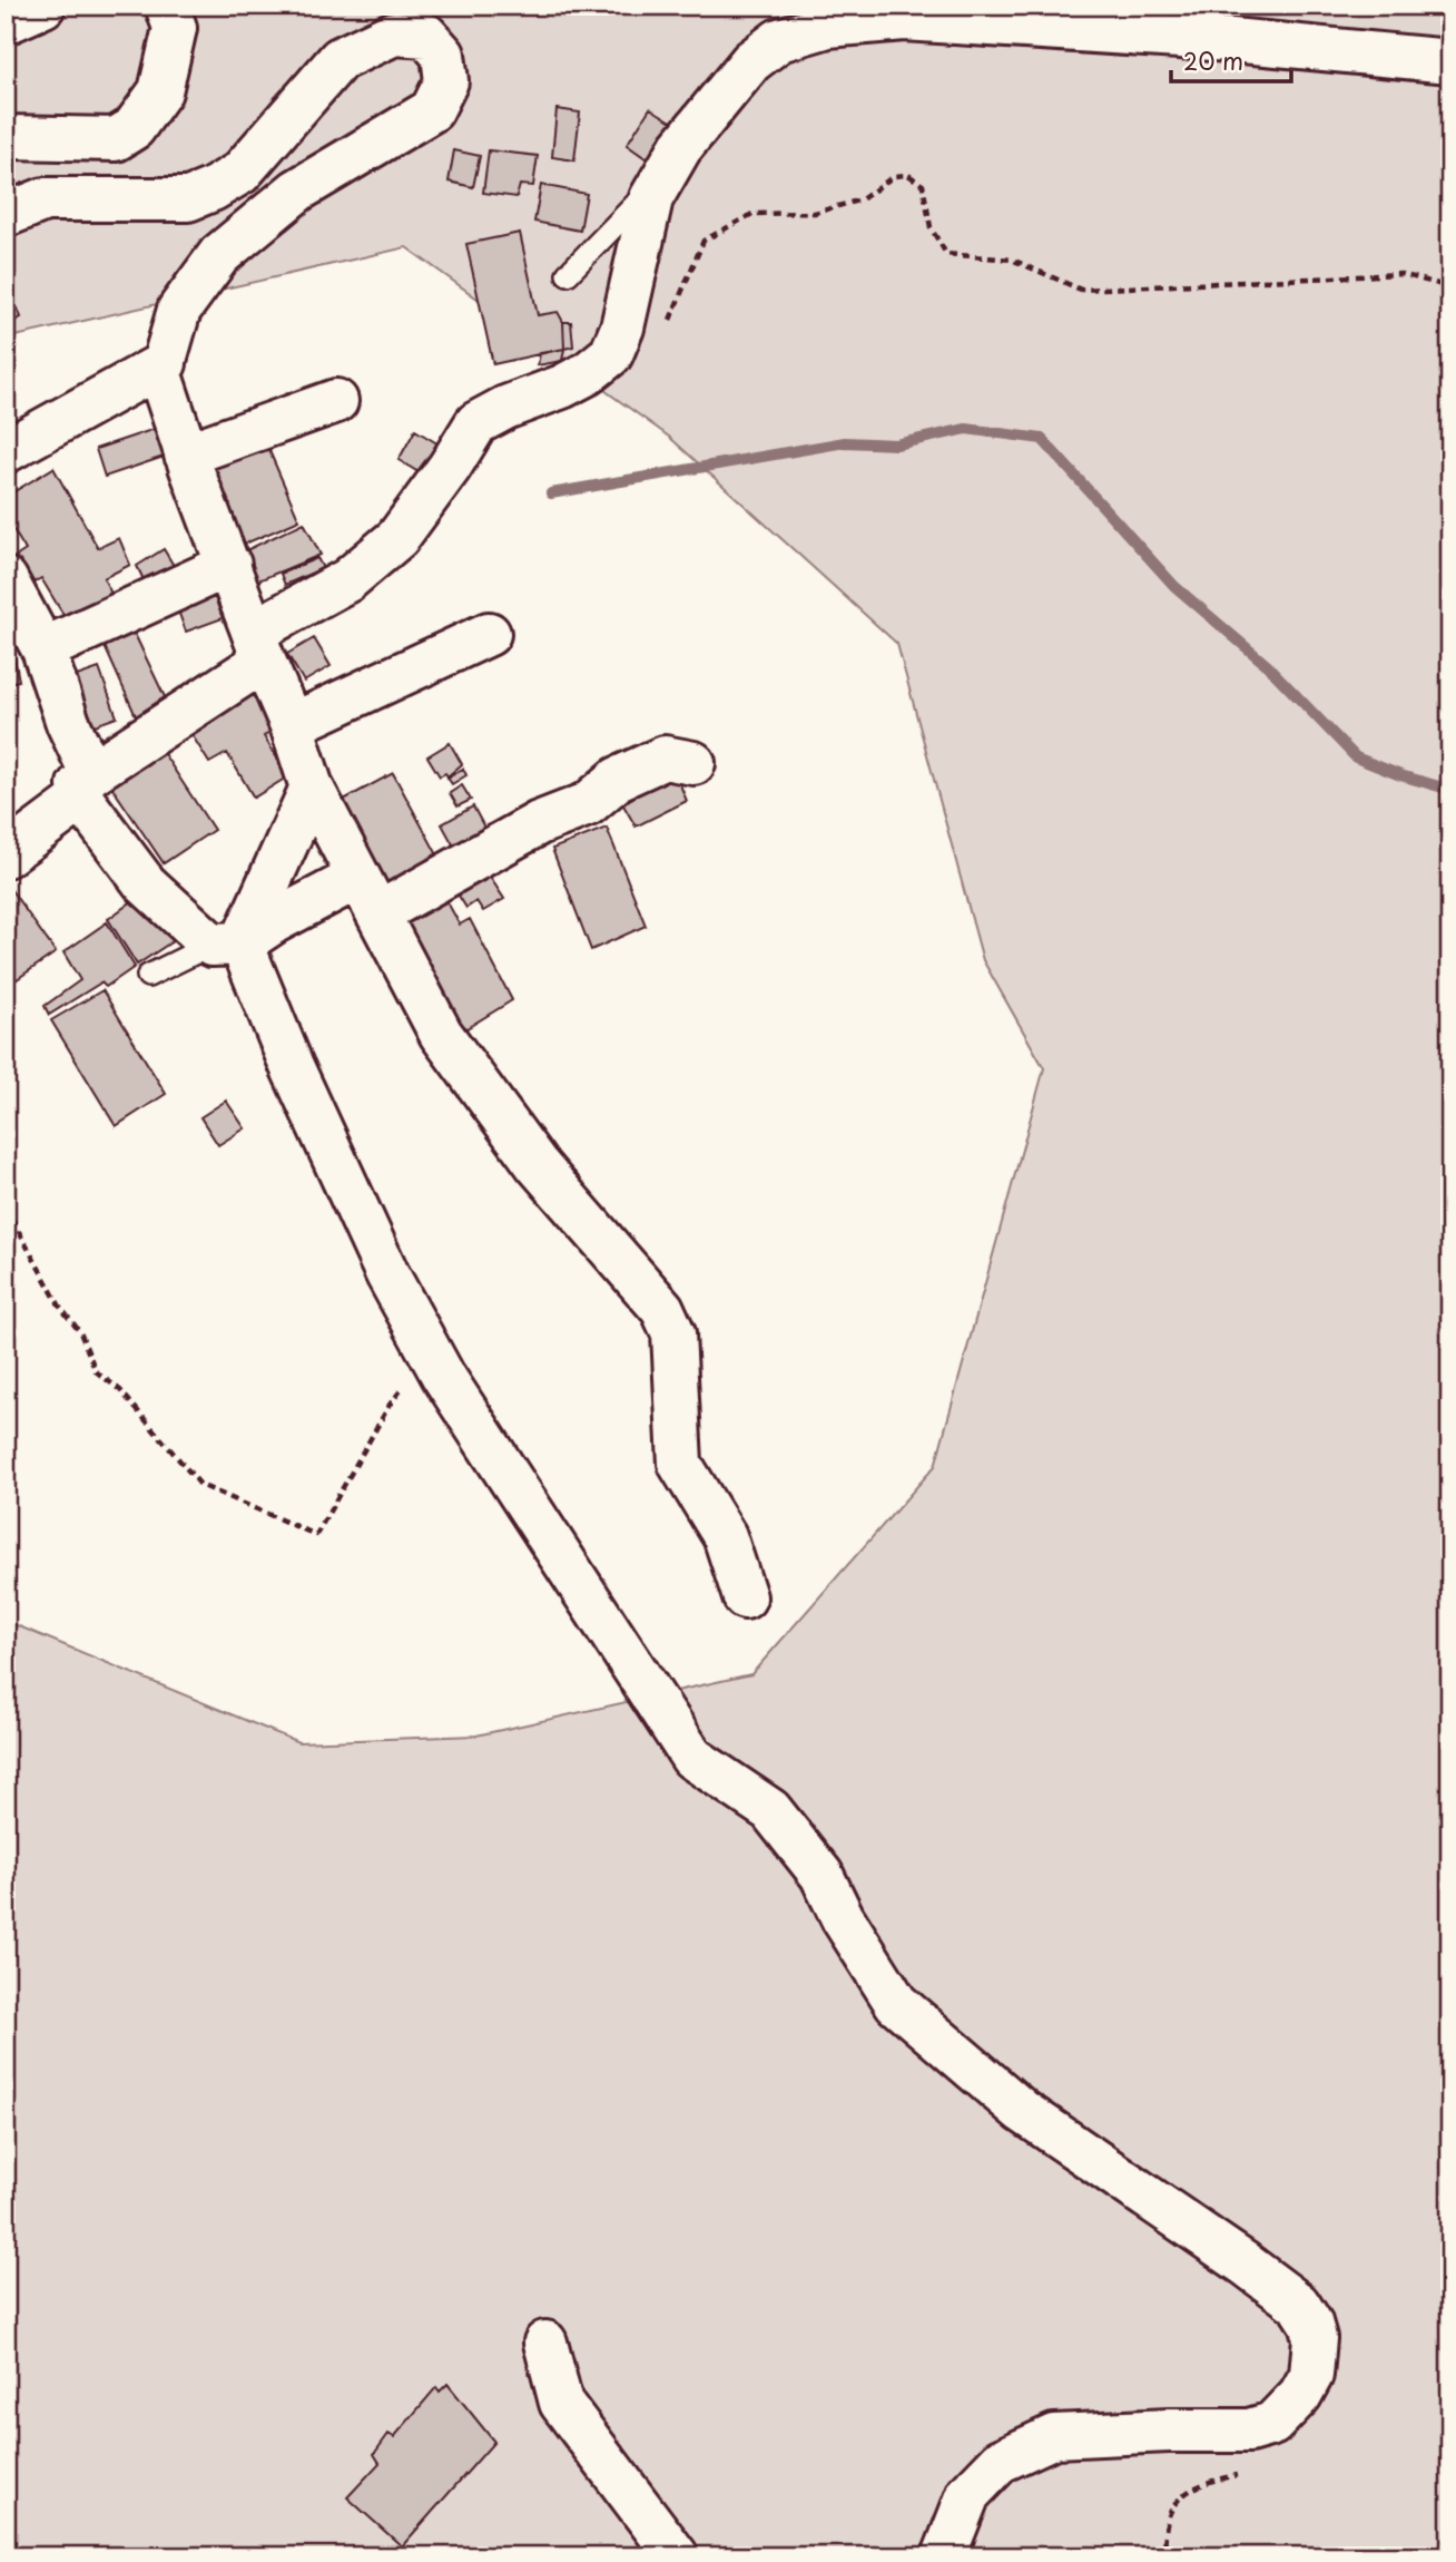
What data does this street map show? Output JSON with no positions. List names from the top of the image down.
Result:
{
  "scale_bar": "20 m"
}
